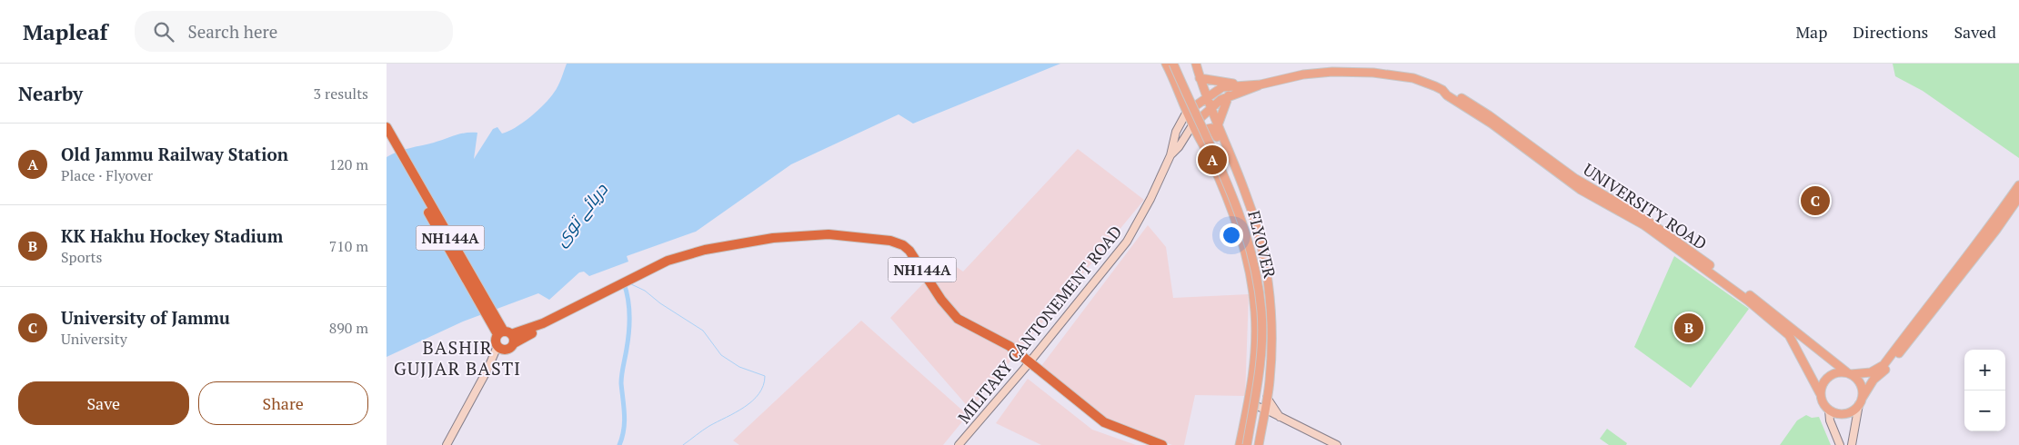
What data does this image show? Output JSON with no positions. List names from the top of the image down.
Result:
{
  "streets": {
    "highway": ["NH144A"],
    "main road": ["UNIVERSITY ROAD", "FLYOVER"],
    "street": ["MILITARY CANTONEMENT ROAD"]
  },
  "crossings": [
    ["NH144A", "MILITARY CANTONEMENT ROAD"]
  ],
  "districts": ["BASHIR GUJJAR BASTI"],
  "water": ["دریائے توی"],
  "page": {
    "header": "Mapleaf",
    "search": "Search here",
    "nav": ["Map", "Directions", "Saved"],
    "heading": ["Nearby", "3 results"],
    "list": [
      {
        "mark": "A",
        "name": "Old Jammu Railway Station",
        "note": "Place · Flyover",
        "value": "120 m"
      },
      {
        "mark": "B",
        "name": "KK Hakhu Hockey Stadium",
        "note": "Sports",
        "value": "710 m"
      },
      {
        "mark": "C",
        "name": "University of Jammu",
        "note": "University",
        "value": "890 m"
      }
    ],
    "pins": ["A", "C", "B"],
    "map_buttons": ["+", "−"],
    "buttons": ["Save", "Share"]
  }
}
